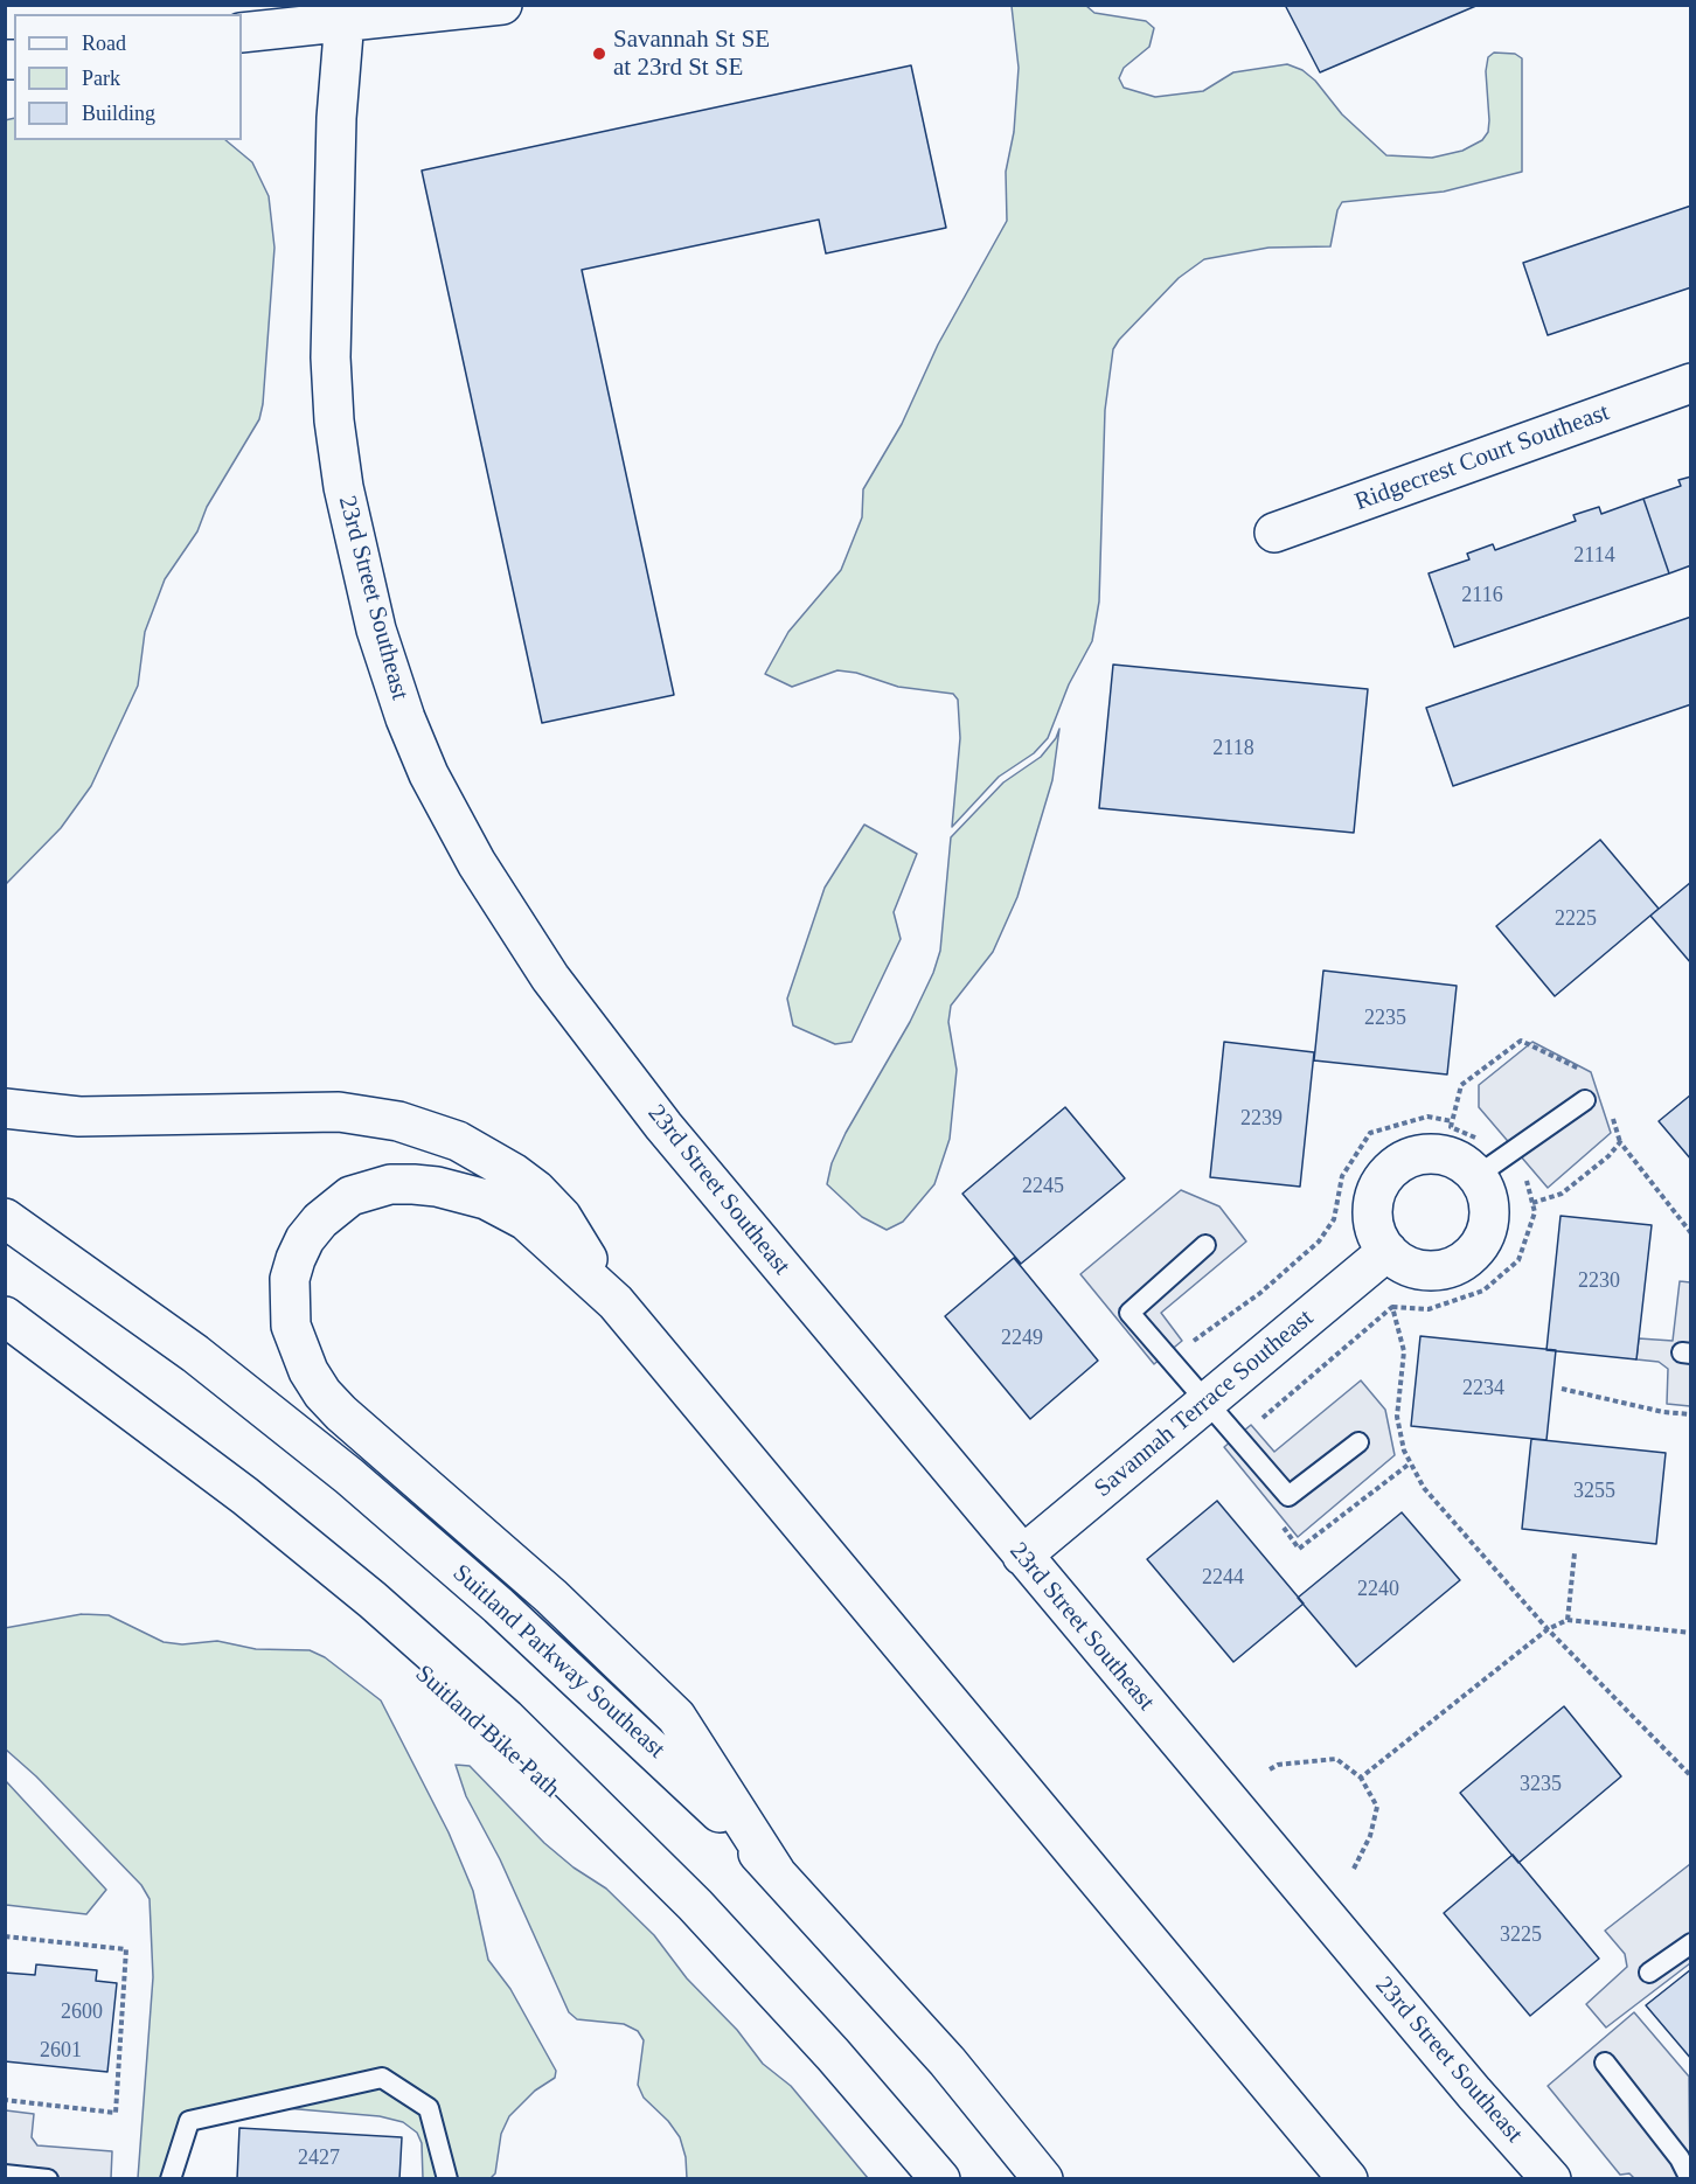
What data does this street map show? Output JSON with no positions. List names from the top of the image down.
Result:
{
  "streets": {
    "main road": [
      "Ridgecrest Court Southeast",
      "23rd Street Southeast",
      "Savannah Terrace Southeast",
      "Suitland Parkway Southeast"
    ]
  },
  "crossings": [
    ["23rd Street Southeast", "Savannah Terrace Southeast"]
  ],
  "places": ["Savannah St SE at 23rd St SE"],
  "house_numbers": [
    "2114",
    "2116",
    "2118",
    "2225",
    "2235",
    "2239",
    "2245",
    "2230",
    "2249",
    "2234",
    "3255",
    "2244",
    "2240",
    "3235",
    "3225",
    "2600",
    "2601",
    "2427"
  ],
  "legend": ["Road", "Park", "Building"]
}
